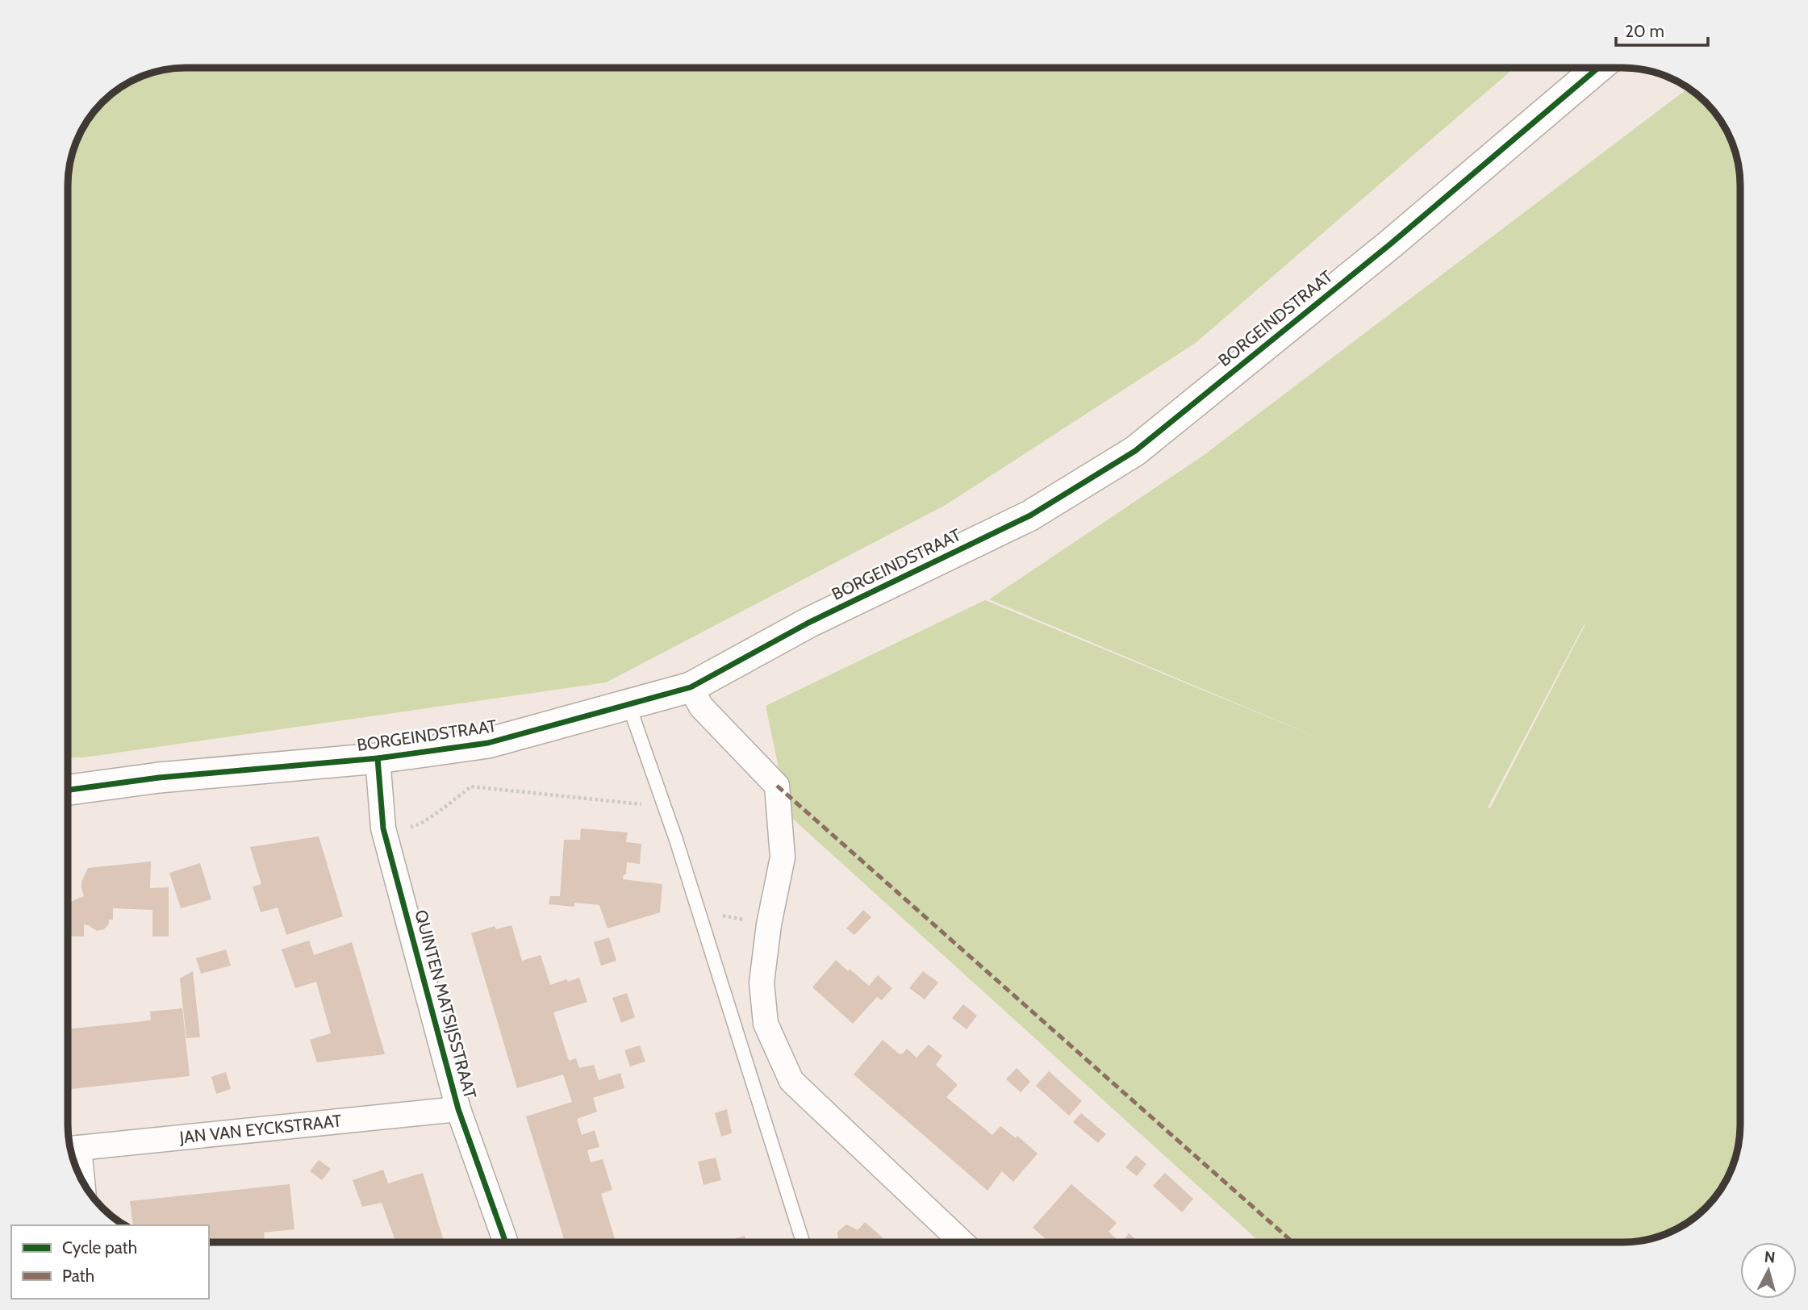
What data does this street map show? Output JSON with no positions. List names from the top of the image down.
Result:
{
  "streets": {
    "street": ["BORGEINDSTRAAT", "QUINTEN MATSIJSSTRAAT", "JAN VAN EYCKSTRAAT"]
  },
  "crossings": [
    ["BORGEINDSTRAAT", "QUINTEN MATSIJSSTRAAT"],
    ["QUINTEN MATSIJSSTRAAT", "JAN VAN EYCKSTRAAT"]
  ],
  "legend": ["Cycle path", "Path"],
  "scale_bar": "20 m",
  "north": "top"
}
